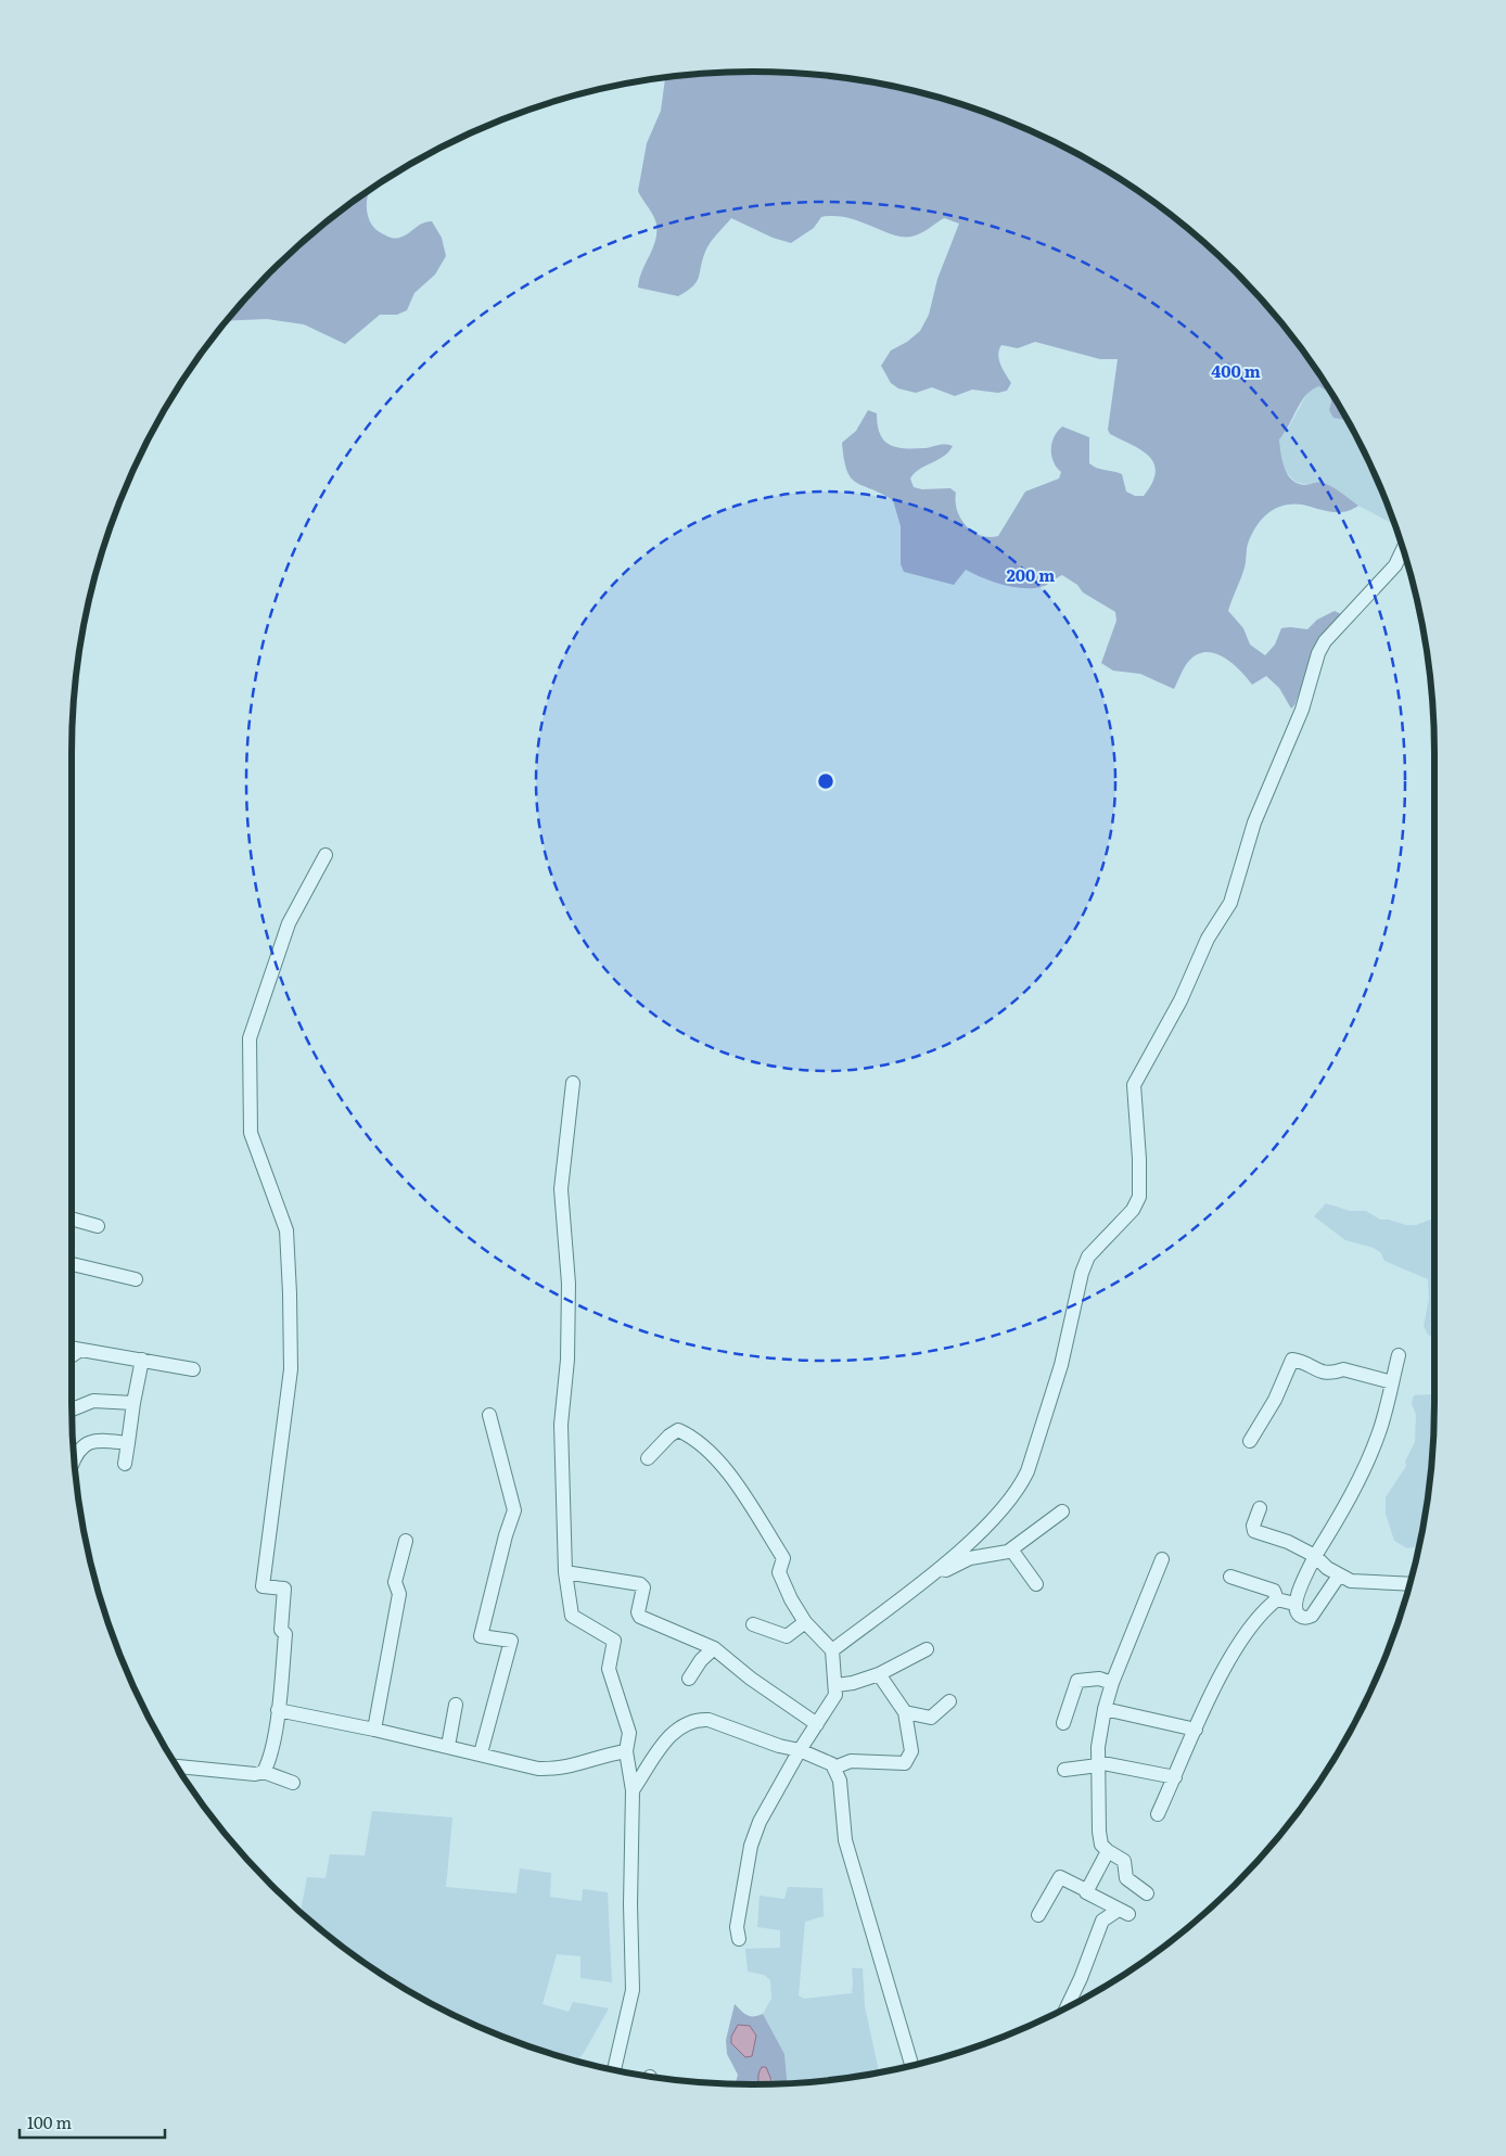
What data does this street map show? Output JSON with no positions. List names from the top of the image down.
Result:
{
  "scale_bar": "100 m",
  "rings": ["400 m", "200 m"]
}
